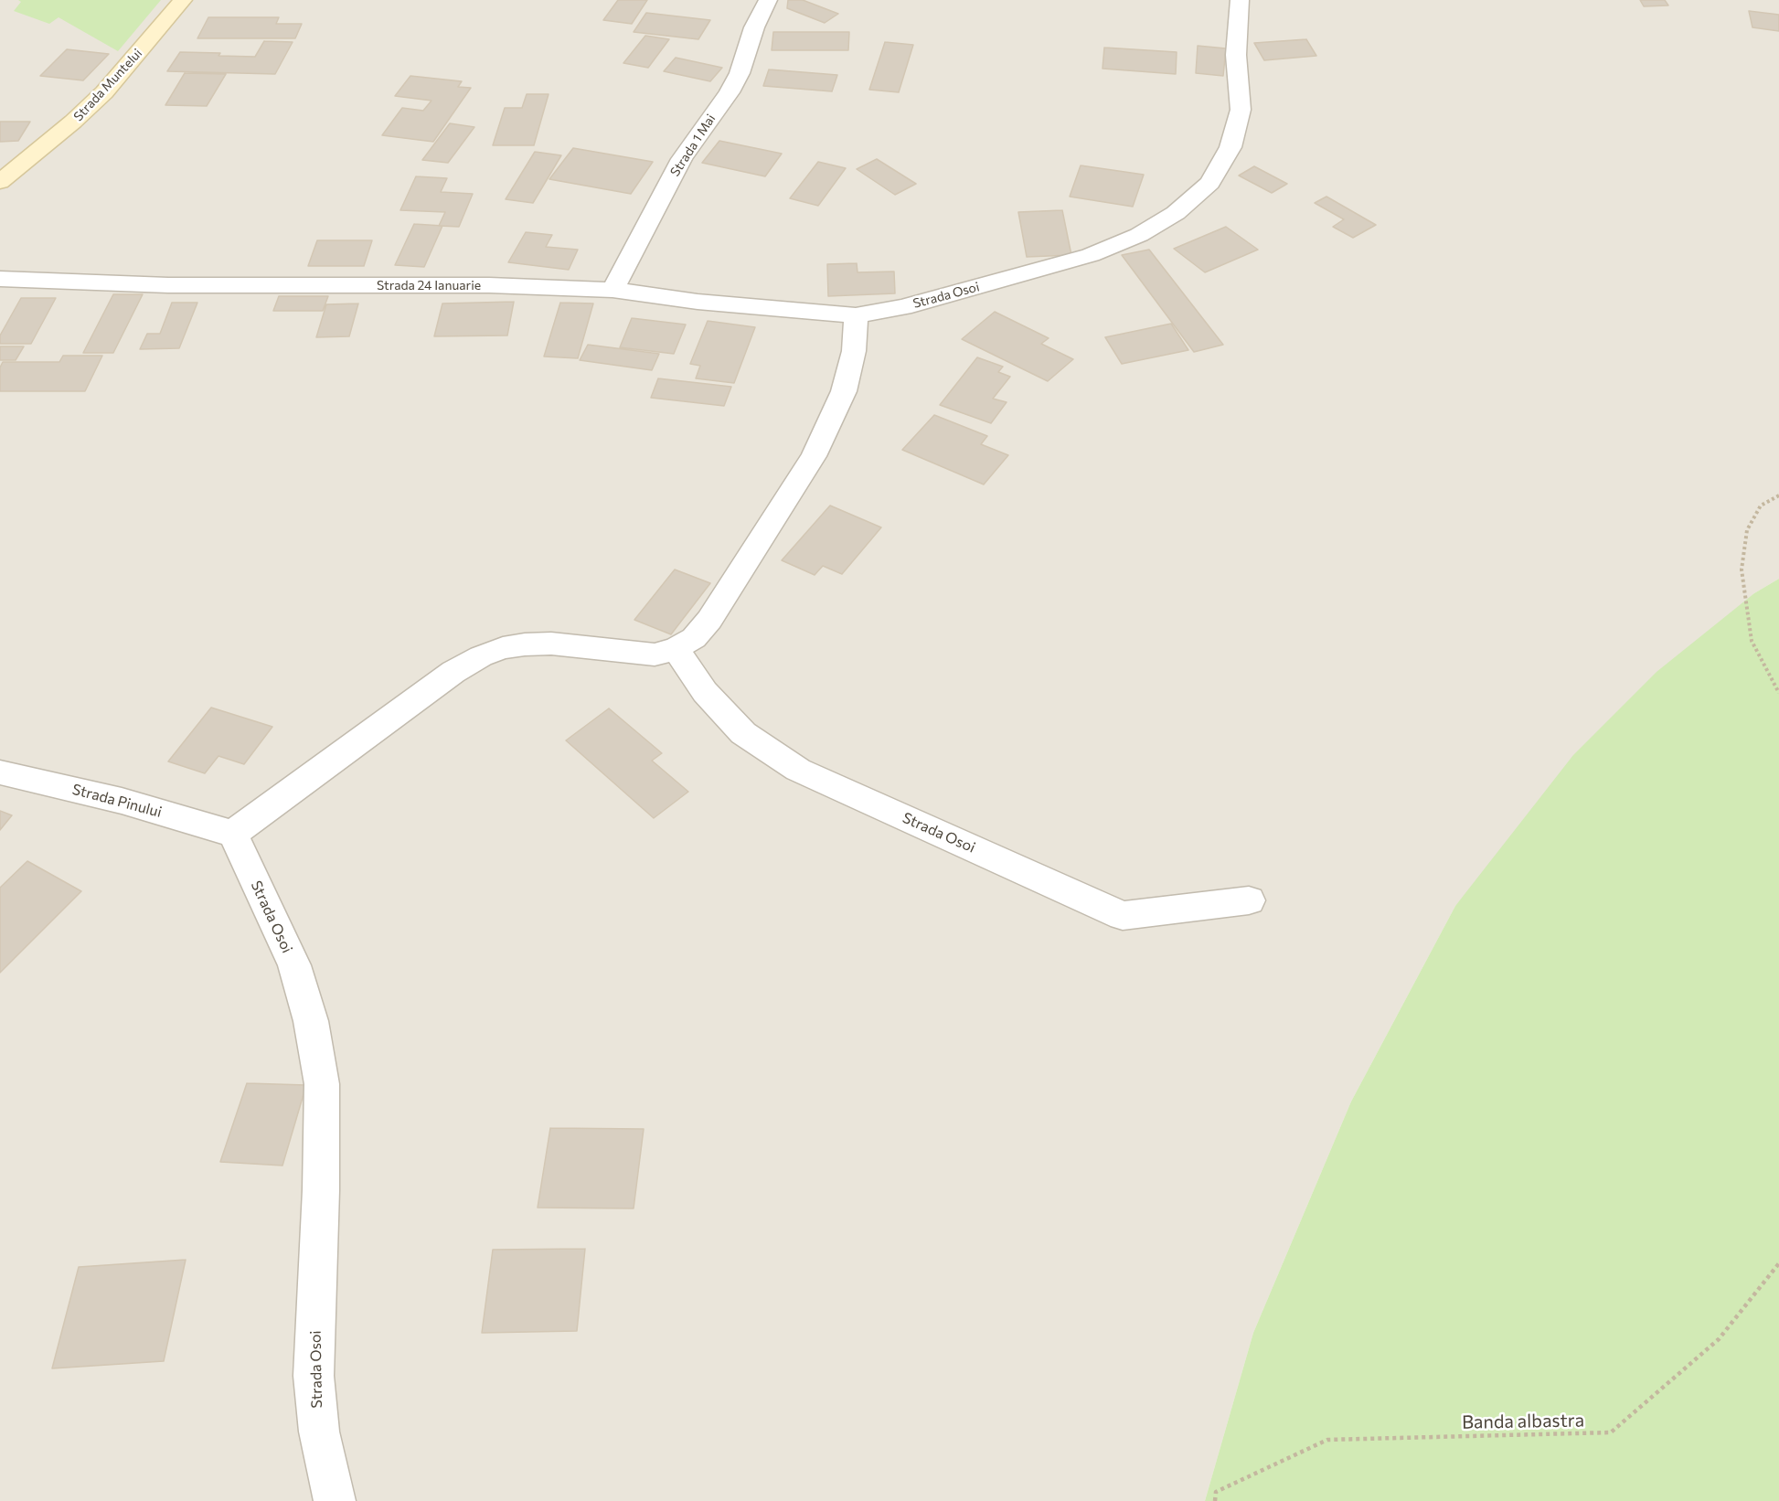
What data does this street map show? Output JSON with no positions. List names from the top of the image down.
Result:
{
  "streets": {
    "street": [
      "Strada Muntelui",
      "Strada 1 Mai",
      "Strada 24 Ianuarie",
      "Strada Osoi",
      "Strada Pinului"
    ],
    "path": ["Banda albastra"]
  },
  "crossings": [
    ["Strada 1 Mai", "Strada 24 Ianuarie"],
    ["Strada 24 Ianuarie", "Strada Osoi"],
    ["Strada Osoi", "Strada Pinului"]
  ]
}
